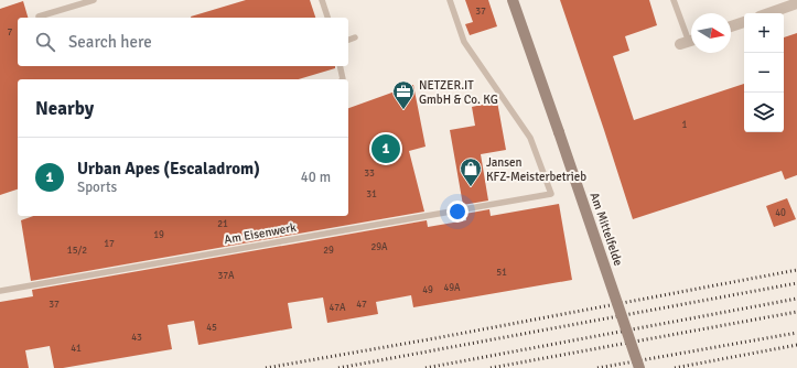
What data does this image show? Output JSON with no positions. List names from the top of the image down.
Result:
{
  "streets": {
    "street": ["Am Mittelfelde"],
    "lane": ["Am Eisenwerk"]
  },
  "places": {
    "office": ["NETZER.IT GmbH & Co. KG"],
    "shop": ["Jansen KFZ-Meisterbetrieb"]
  },
  "house_numbers": [
    "37",
    "7",
    "1",
    "33",
    "31",
    "40",
    "21",
    "19",
    "17",
    "29A",
    "15/2",
    "29",
    "51",
    "37A",
    "49A",
    "49",
    "37",
    "47",
    "47A",
    "45",
    "43",
    "41"
  ],
  "north": "right",
  "page": {
    "map_buttons": ["+", "−"],
    "search": "Search here",
    "heading": "Nearby",
    "pins": "1",
    "list": [
      {
        "mark": "1",
        "name": "Urban Apes (Escaladrom)",
        "note": "Sports",
        "value": "40 m"
      }
    ]
  }
}
